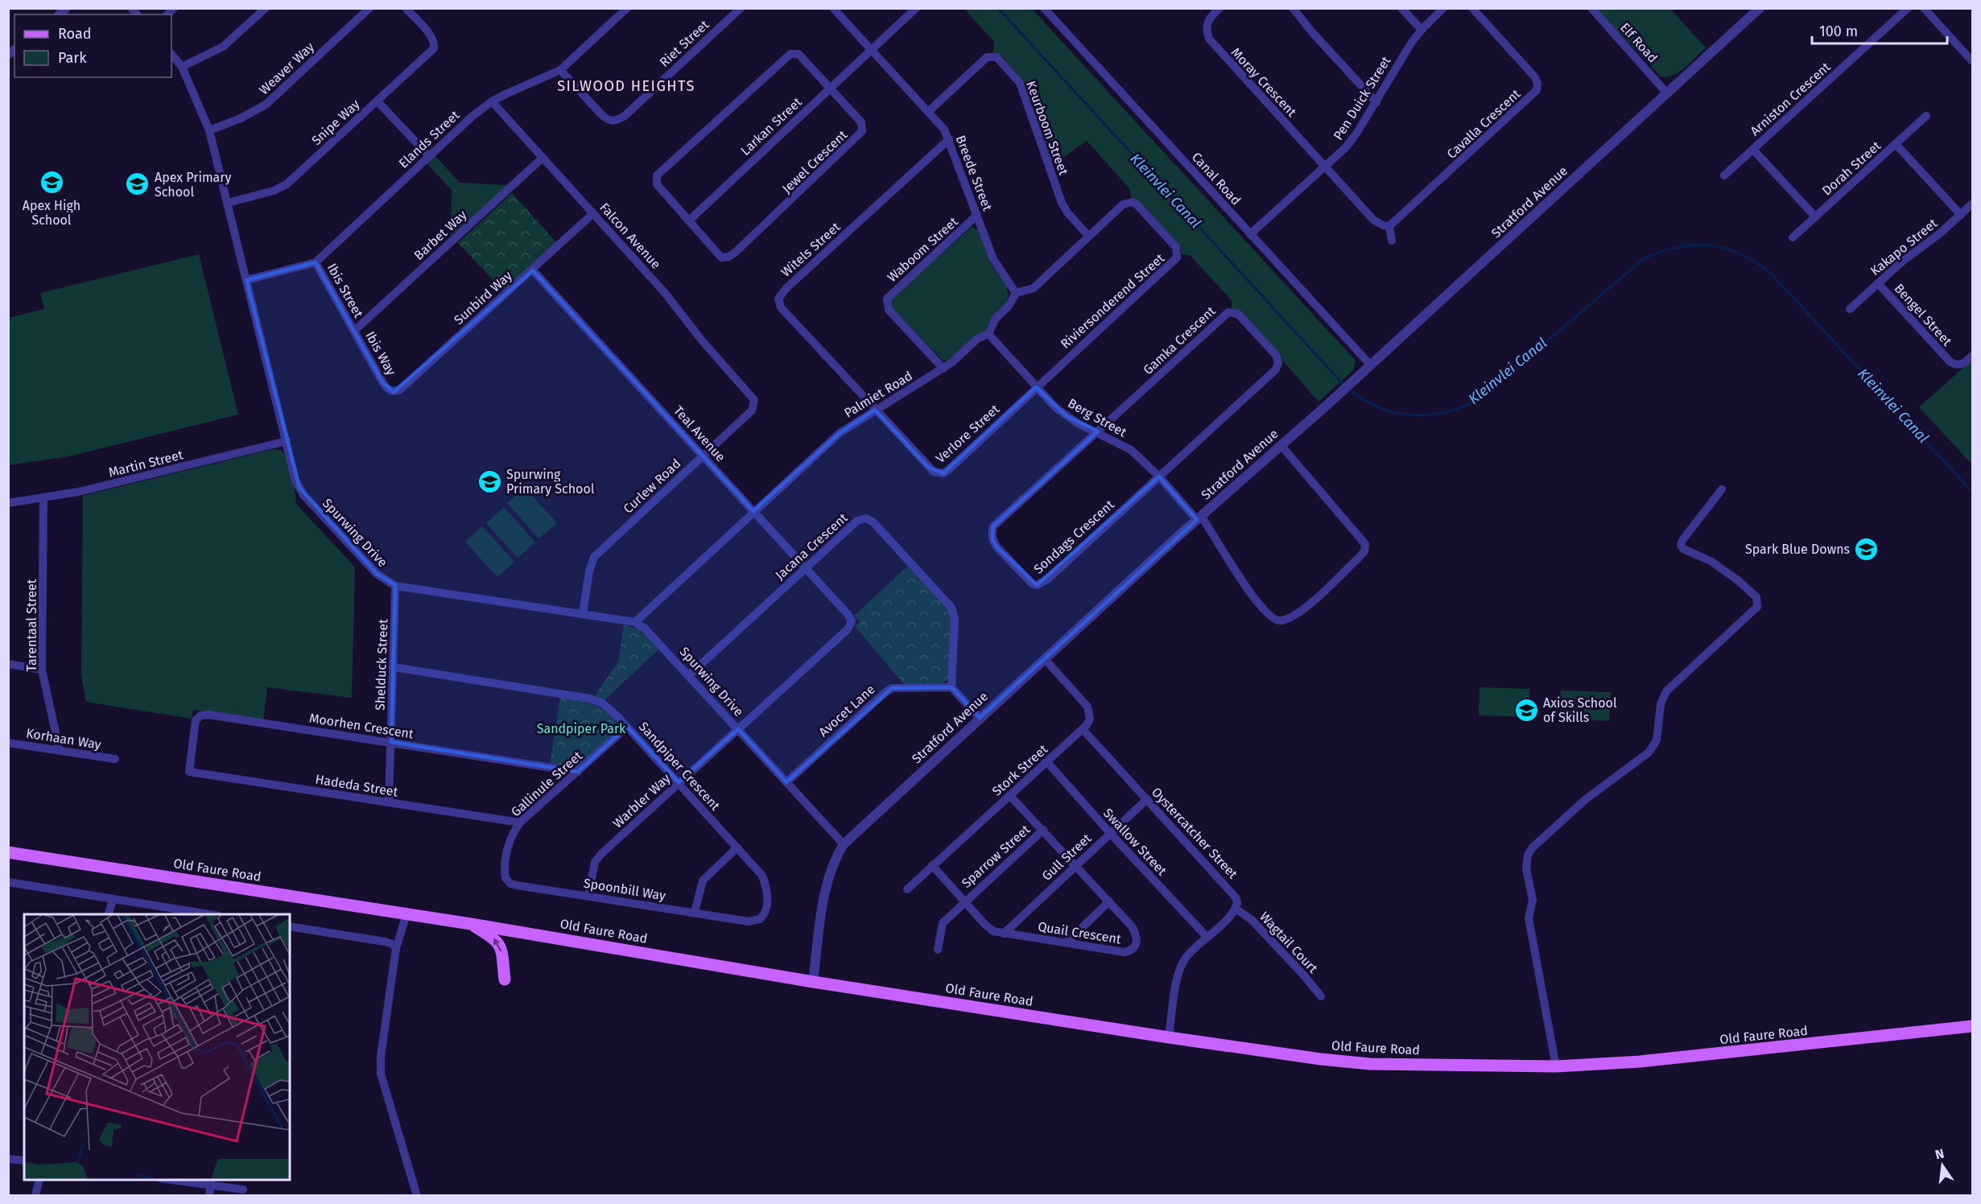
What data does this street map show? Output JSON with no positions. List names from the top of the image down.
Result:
{
  "streets": {
    "main road": ["Old Faure Road"],
    "street": [
      "Elf Road",
      "Riet Street",
      "Weaver Way",
      "Moray Crescent",
      "Pen Duick Street",
      "Arniston Crescent",
      "Snipe Way",
      "Cavalla Crescent",
      "Larkan Street",
      "Keurboom Street",
      "Elands Street",
      "Jewel Crescent",
      "Dorah Street",
      "Breede Street",
      "Canal Road",
      "Stratford Avenue",
      "Barbet Way",
      "Falcon Avenue",
      "Kakapo Street",
      "Witels Street",
      "Waboom Street",
      "Ibis Street",
      "Sunbird Way",
      "Riviersonderend Street",
      "Bengel Street",
      "Gamka Crescent",
      "Ibis Way",
      "Palmiet Road",
      "Berg Street",
      "Teal Avenue",
      "Verlore Street",
      "Martin Street",
      "Curlew Road",
      "Spurwing Drive",
      "Sondags Crescent",
      "Jacana Crescent",
      "Tarentaal Street",
      "Shelduck Street",
      "Avocet Lane",
      "Moorhen Crescent",
      "Korhaan Way",
      "Sandpiper Crescent",
      "Stork Street",
      "Gallinule Street",
      "Hadeda Street",
      "Warbler Way",
      "Oystercatcher Street",
      "Swallow Street",
      "Sparrow Street",
      "Gull Street",
      "Spoonbill Way",
      "Quail Crescent",
      "Wagtail Court"
    ]
  },
  "crossings": [
    ["Elf Road", "Stratford Avenue"],
    ["Riet Street", "Elands Street"],
    ["Weaver Way", "Spurwing Drive"],
    ["Moray Crescent", "Pen Duick Street"],
    ["Pen Duick Street", "Canal Road"],
    ["Arniston Crescent", "Dorah Street"],
    ["Snipe Way", "Spurwing Drive"],
    ["Larkan Street", "Jewel Crescent"],
    ["Larkan Street", "Breede Street"],
    ["Keurboom Street", "Breede Street"],
    ["Keurboom Street", "Riviersonderend Street"],
    ["Elands Street", "Falcon Avenue"],
    ["Elands Street", "Ibis Street"],
    ["Elands Street", "Spurwing Drive"],
    ["Breede Street", "Witels Street"],
    ["Breede Street", "Waboom Street"],
    ["Breede Street", "Palmiet Road"],
    ["Canal Road", "Stratford Avenue"],
    ["Stratford Avenue", "Berg Street"],
    ["Stratford Avenue", "Spurwing Drive"],
    ["Stratford Avenue", "Old Faure Road"],
    ["Barbet Way", "Falcon Avenue"],
    ["Barbet Way", "Ibis Street"],
    ["Barbet Way", "Ibis Way"],
    ["Falcon Avenue", "Sunbird Way"],
    ["Falcon Avenue", "Curlew Road"],
    ["Kakapo Street", "Bengel Street"],
    ["Witels Street", "Palmiet Road"],
    ["Witels Street", "Verlore Street"],
    ["Waboom Street", "Palmiet Road"],
    ["Ibis Street", "Ibis Way"],
    ["Sunbird Way", "Ibis Way"],
    ["Sunbird Way", "Teal Avenue"],
    ["Riviersonderend Street", "Berg Street"],
    ["Riviersonderend Street", "Verlore Street"],
    ["Gamka Crescent", "Berg Street"],
    ["Gamka Crescent", "Sondags Crescent"],
    ["Palmiet Road", "Berg Street"],
    ["Palmiet Road", "Teal Avenue"],
    ["Palmiet Road", "Verlore Street"],
    ["Palmiet Road", "Spurwing Drive"],
    ["Berg Street", "Verlore Street"],
    ["Berg Street", "Sondags Crescent"],
    ["Teal Avenue", "Curlew Road"],
    ["Teal Avenue", "Jacana Crescent"],
    ["Teal Avenue", "Warbler Way"],
    ["Martin Street", "Spurwing Drive"],
    ["Martin Street", "Tarentaal Street"],
    ["Curlew Road", "Spurwing Drive"],
    ["Spurwing Drive", "Jacana Crescent"],
    ["Spurwing Drive", "Shelduck Street"],
    ["Spurwing Drive", "Avocet Lane"],
    ["Spurwing Drive", "Warbler Way"],
    ["Jacana Crescent", "Avocet Lane"],
    ["Tarentaal Street", "Korhaan Way"],
    ["Shelduck Street", "Moorhen Crescent"],
    ["Shelduck Street", "Sandpiper Crescent"],
    ["Shelduck Street", "Hadeda Street"],
    ["Moorhen Crescent", "Gallinule Street"],
    ["Moorhen Crescent", "Hadeda Street"],
    ["Sandpiper Crescent", "Gallinule Street"],
    ["Sandpiper Crescent", "Warbler Way"],
    ["Sandpiper Crescent", "Spoonbill Way"],
    ["Stork Street", "Oystercatcher Street"],
    ["Stork Street", "Swallow Street"],
    ["Stork Street", "Quail Crescent"],
    ["Gallinule Street", "Hadeda Street"],
    ["Gallinule Street", "Spoonbill Way"],
    ["Warbler Way", "Spoonbill Way"],
    ["Oystercatcher Street", "Gull Street"],
    ["Oystercatcher Street", "Wagtail Court"],
    ["Swallow Street", "Gull Street"],
    ["Sparrow Street", "Quail Crescent"],
    ["Gull Street", "Quail Crescent"]
  ],
  "districts": ["SILWOOD HEIGHTS"],
  "water": ["Kleinvlei Canal"],
  "parks": ["Sandpiper Park"],
  "places": {
    "school or university": [
      "Apex High School",
      "Apex Primary School",
      "Spurwing Primary School",
      "Spark Blue Downs",
      "Axios School of Skills"
    ]
  },
  "legend": ["Road", "Park"],
  "scale_bar": "100 m",
  "north": "top"
}
